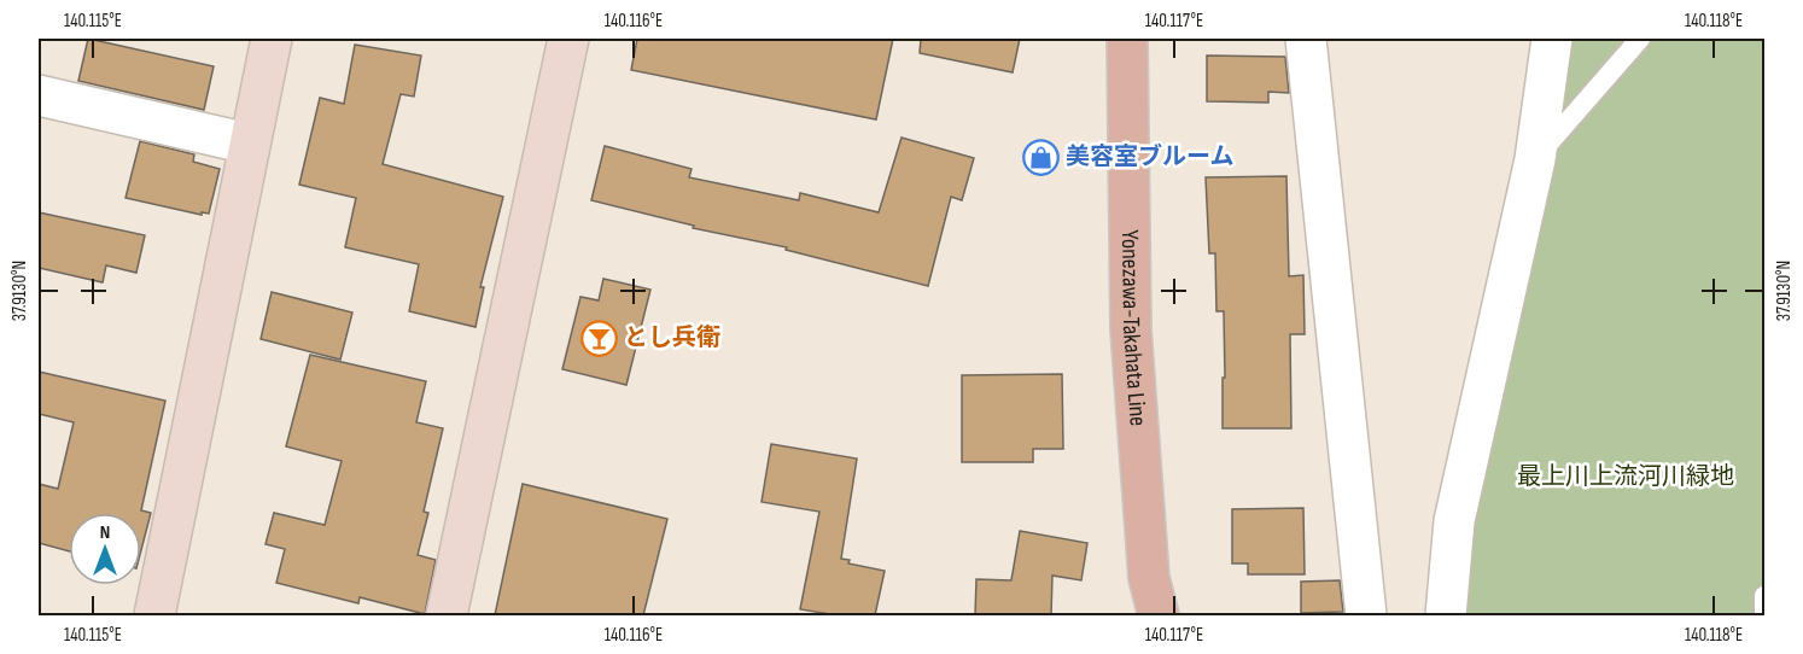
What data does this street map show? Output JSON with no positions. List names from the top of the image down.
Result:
{
  "streets": {
    "main road": ["Yonezawa-Takahata Line"]
  },
  "parks": ["最上川上流河川緑地"],
  "places": {
    "shop": ["美容室ブルーム"],
    "bar": ["とし兵衛"]
  },
  "north": "top",
  "coordinates": [
    "140.115°E",
    "140.116°E",
    "140.117°E",
    "140.118°E",
    "37.9130°N"
  ]
}
